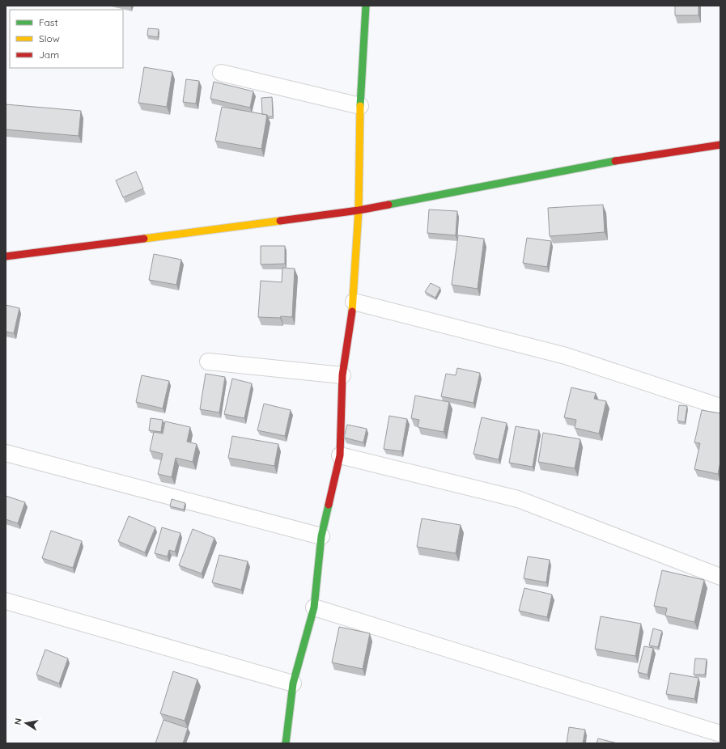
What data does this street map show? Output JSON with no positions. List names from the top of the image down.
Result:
{
  "legend": ["Fast", "Slow", "Jam"],
  "north": "left"
}
